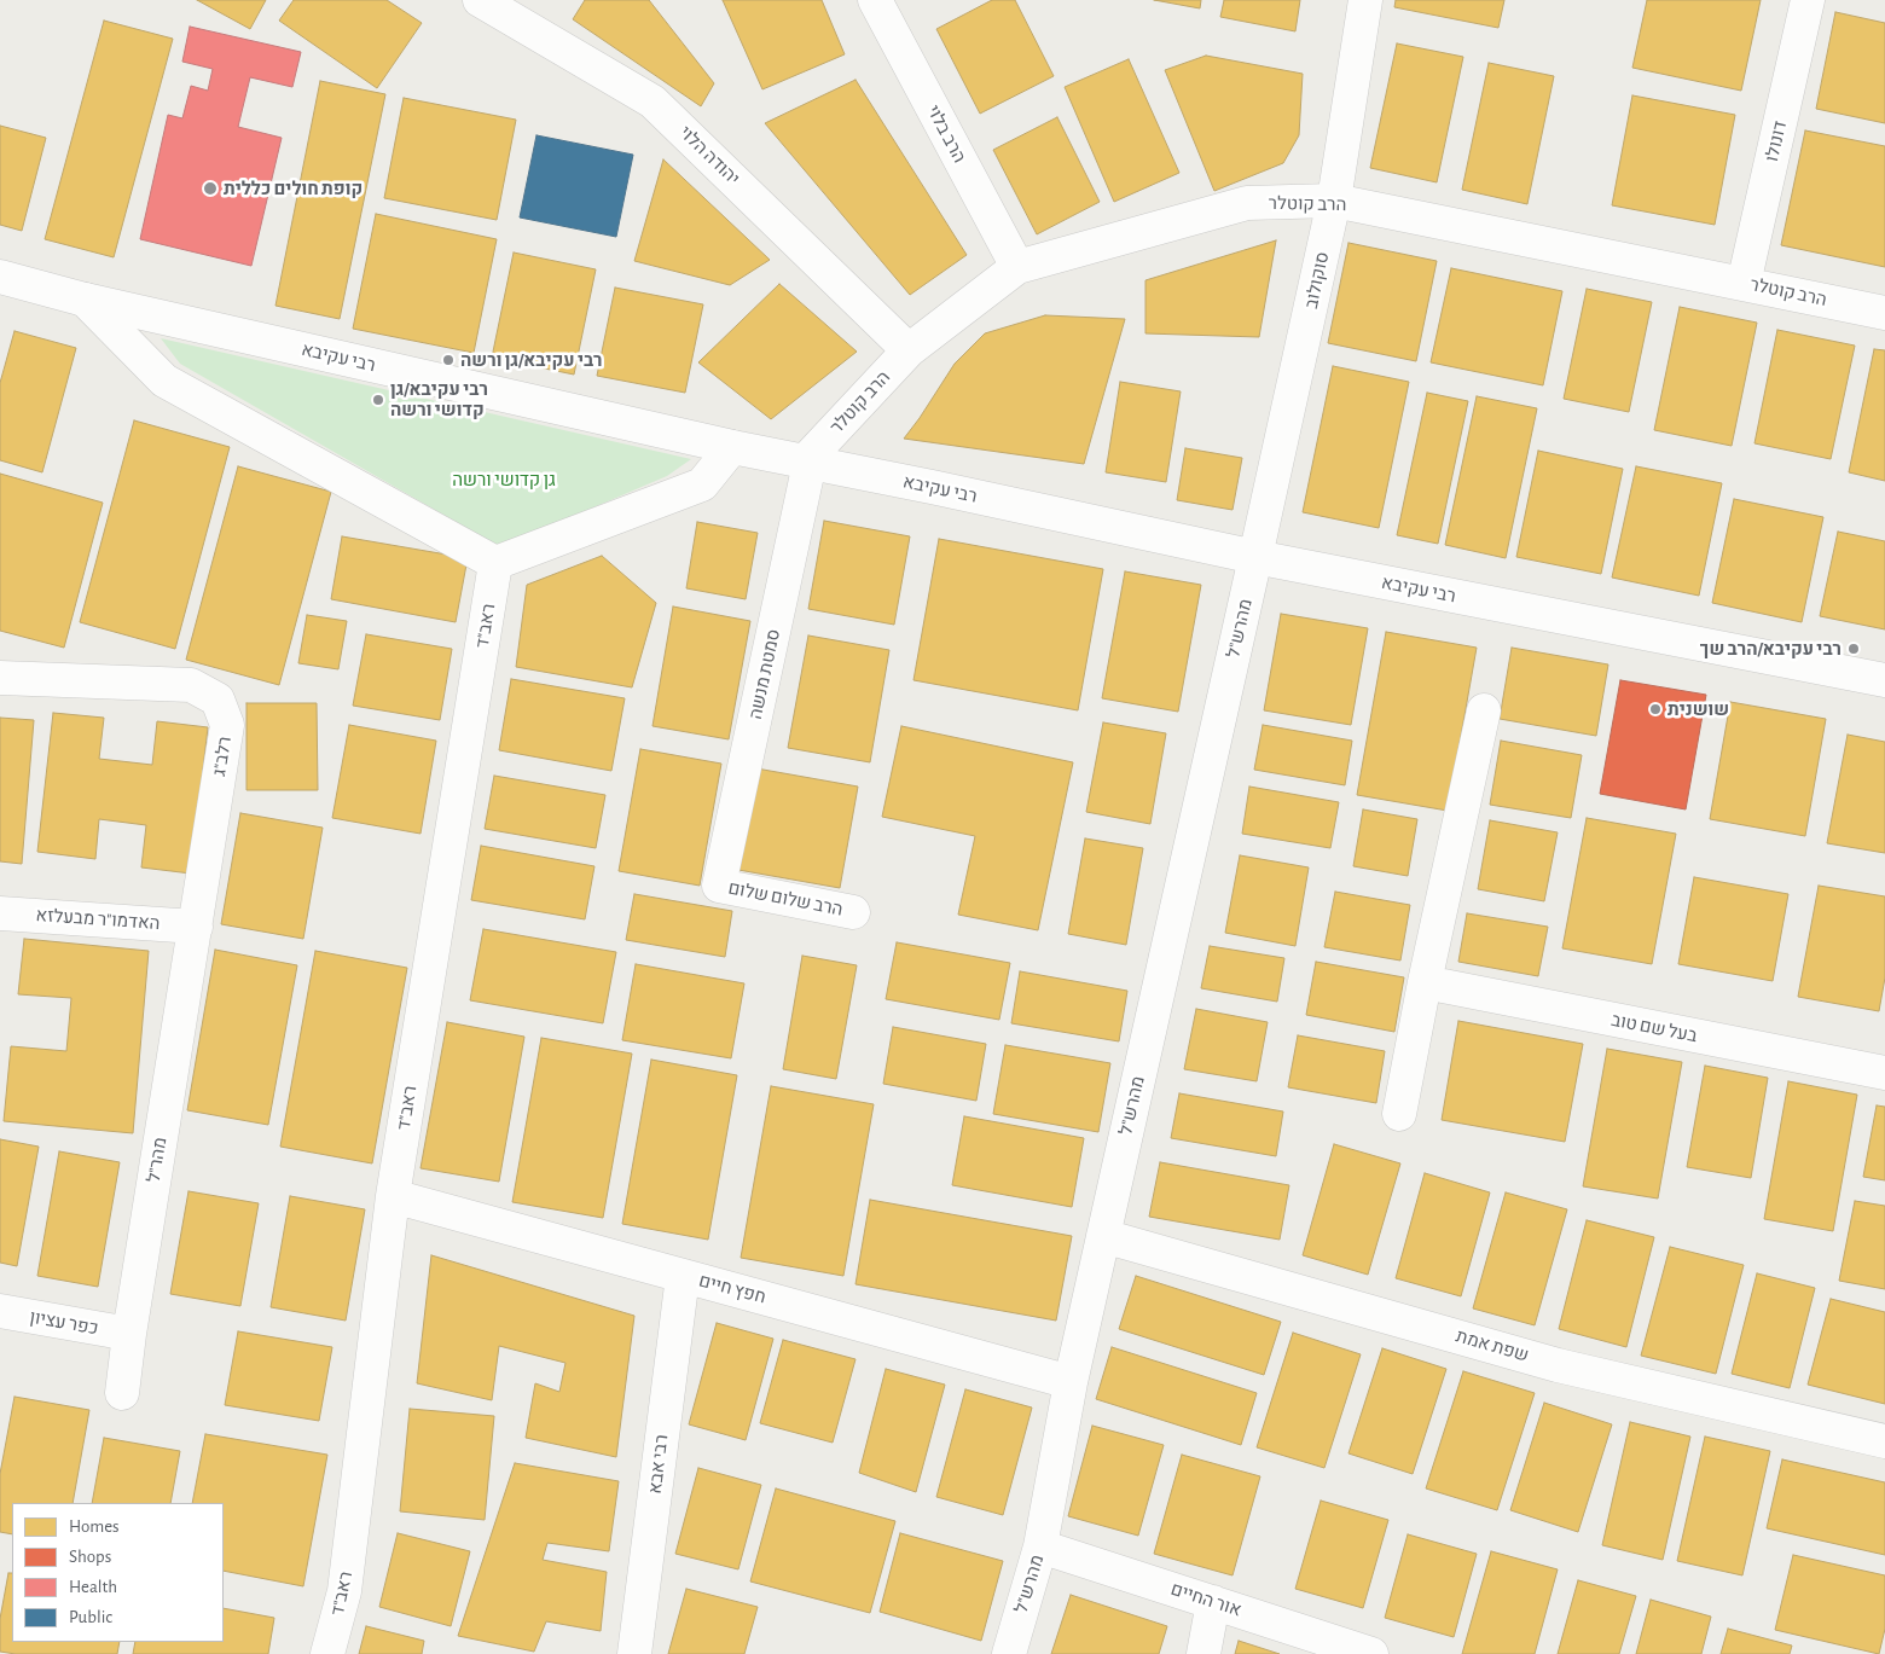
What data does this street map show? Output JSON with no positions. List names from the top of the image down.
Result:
{
  "streets": {
    "street": [
      "הרב בלוי",
      "דונולו",
      "יהודה הלוי",
      "הרב קוטלר",
      "סוקולוב",
      "רבי עקיבא",
      "ראב\"ד",
      "מהרש\"ל",
      "סמטת מנשה",
      "רלב\"ג",
      "הרב שלום שלום",
      "האדמו\"ר מבעלזא",
      "בעל שם טוב",
      "מהר\"ל",
      "חפץ חיים",
      "כפר עציון",
      "שפת אמת",
      "רבי אבא",
      "אור החיים"
    ]
  },
  "crossings": [
    ["הרב בלוי", "הרב קוטלר"],
    ["דונולו", "הרב קוטלר"],
    ["יהודה הלוי", "הרב קוטלר"],
    ["הרב קוטלר", "סוקולוב"],
    ["הרב קוטלר", "רבי עקיבא"],
    ["הרב קוטלר", "סמטת מנשה"],
    ["סוקולוב", "רבי עקיבא"],
    ["סוקולוב", "מהרש\"ל"],
    ["רבי עקיבא", "מהרש\"ל"],
    ["רבי עקיבא", "סמטת מנשה"],
    ["ראב\"ד", "חפץ חיים"],
    ["מהרש\"ל", "חפץ חיים"],
    ["מהרש\"ל", "שפת אמת"],
    ["מהרש\"ל", "אור החיים"],
    ["סמטת מנשה", "הרב שלום שלום"],
    ["רלב\"ג", "האדמו\"ר מבעלזא"],
    ["רלב\"ג", "מהר\"ל"],
    ["האדמו\"ר מבעלזא", "מהר\"ל"],
    ["מהר\"ל", "כפר עציון"],
    ["חפץ חיים", "רבי אבא"]
  ],
  "parks": ["גן קדושי ורשה"],
  "places": [
    "קופת חולים כללית",
    "רבי עקיבא/גן ורשה",
    "רבי עקיבא/גן קדושי ורשה",
    "רבי עקיבא/הרב שך",
    "שושנית"
  ],
  "legend": [
    "Homes",
    "Shops",
    "Health",
    "Public"
  ]
}
